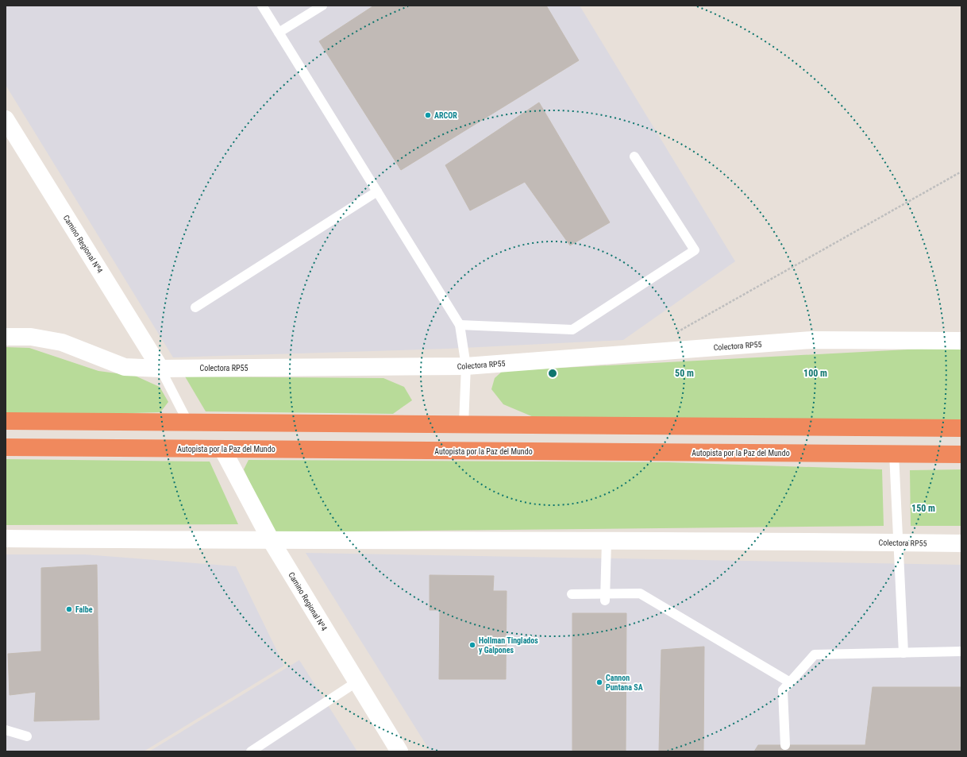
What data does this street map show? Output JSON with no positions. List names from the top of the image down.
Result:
{
  "streets": {
    "highway": ["Autopista por la Paz del Mundo"],
    "street": ["Camino Regional Nº4", "Colectora RP55"]
  },
  "crossings": [
    ["Camino Regional Nº4", "Colectora RP55"],
    ["Camino Regional Nº4", "Autopista por la Paz del Mundo"]
  ],
  "places": [
    "ARCOR",
    "Falbe",
    "Hollman Tinglados y Galpones",
    "Cannon Puntana SA"
  ],
  "rings": ["50 m", "100 m", "150 m"]
}
